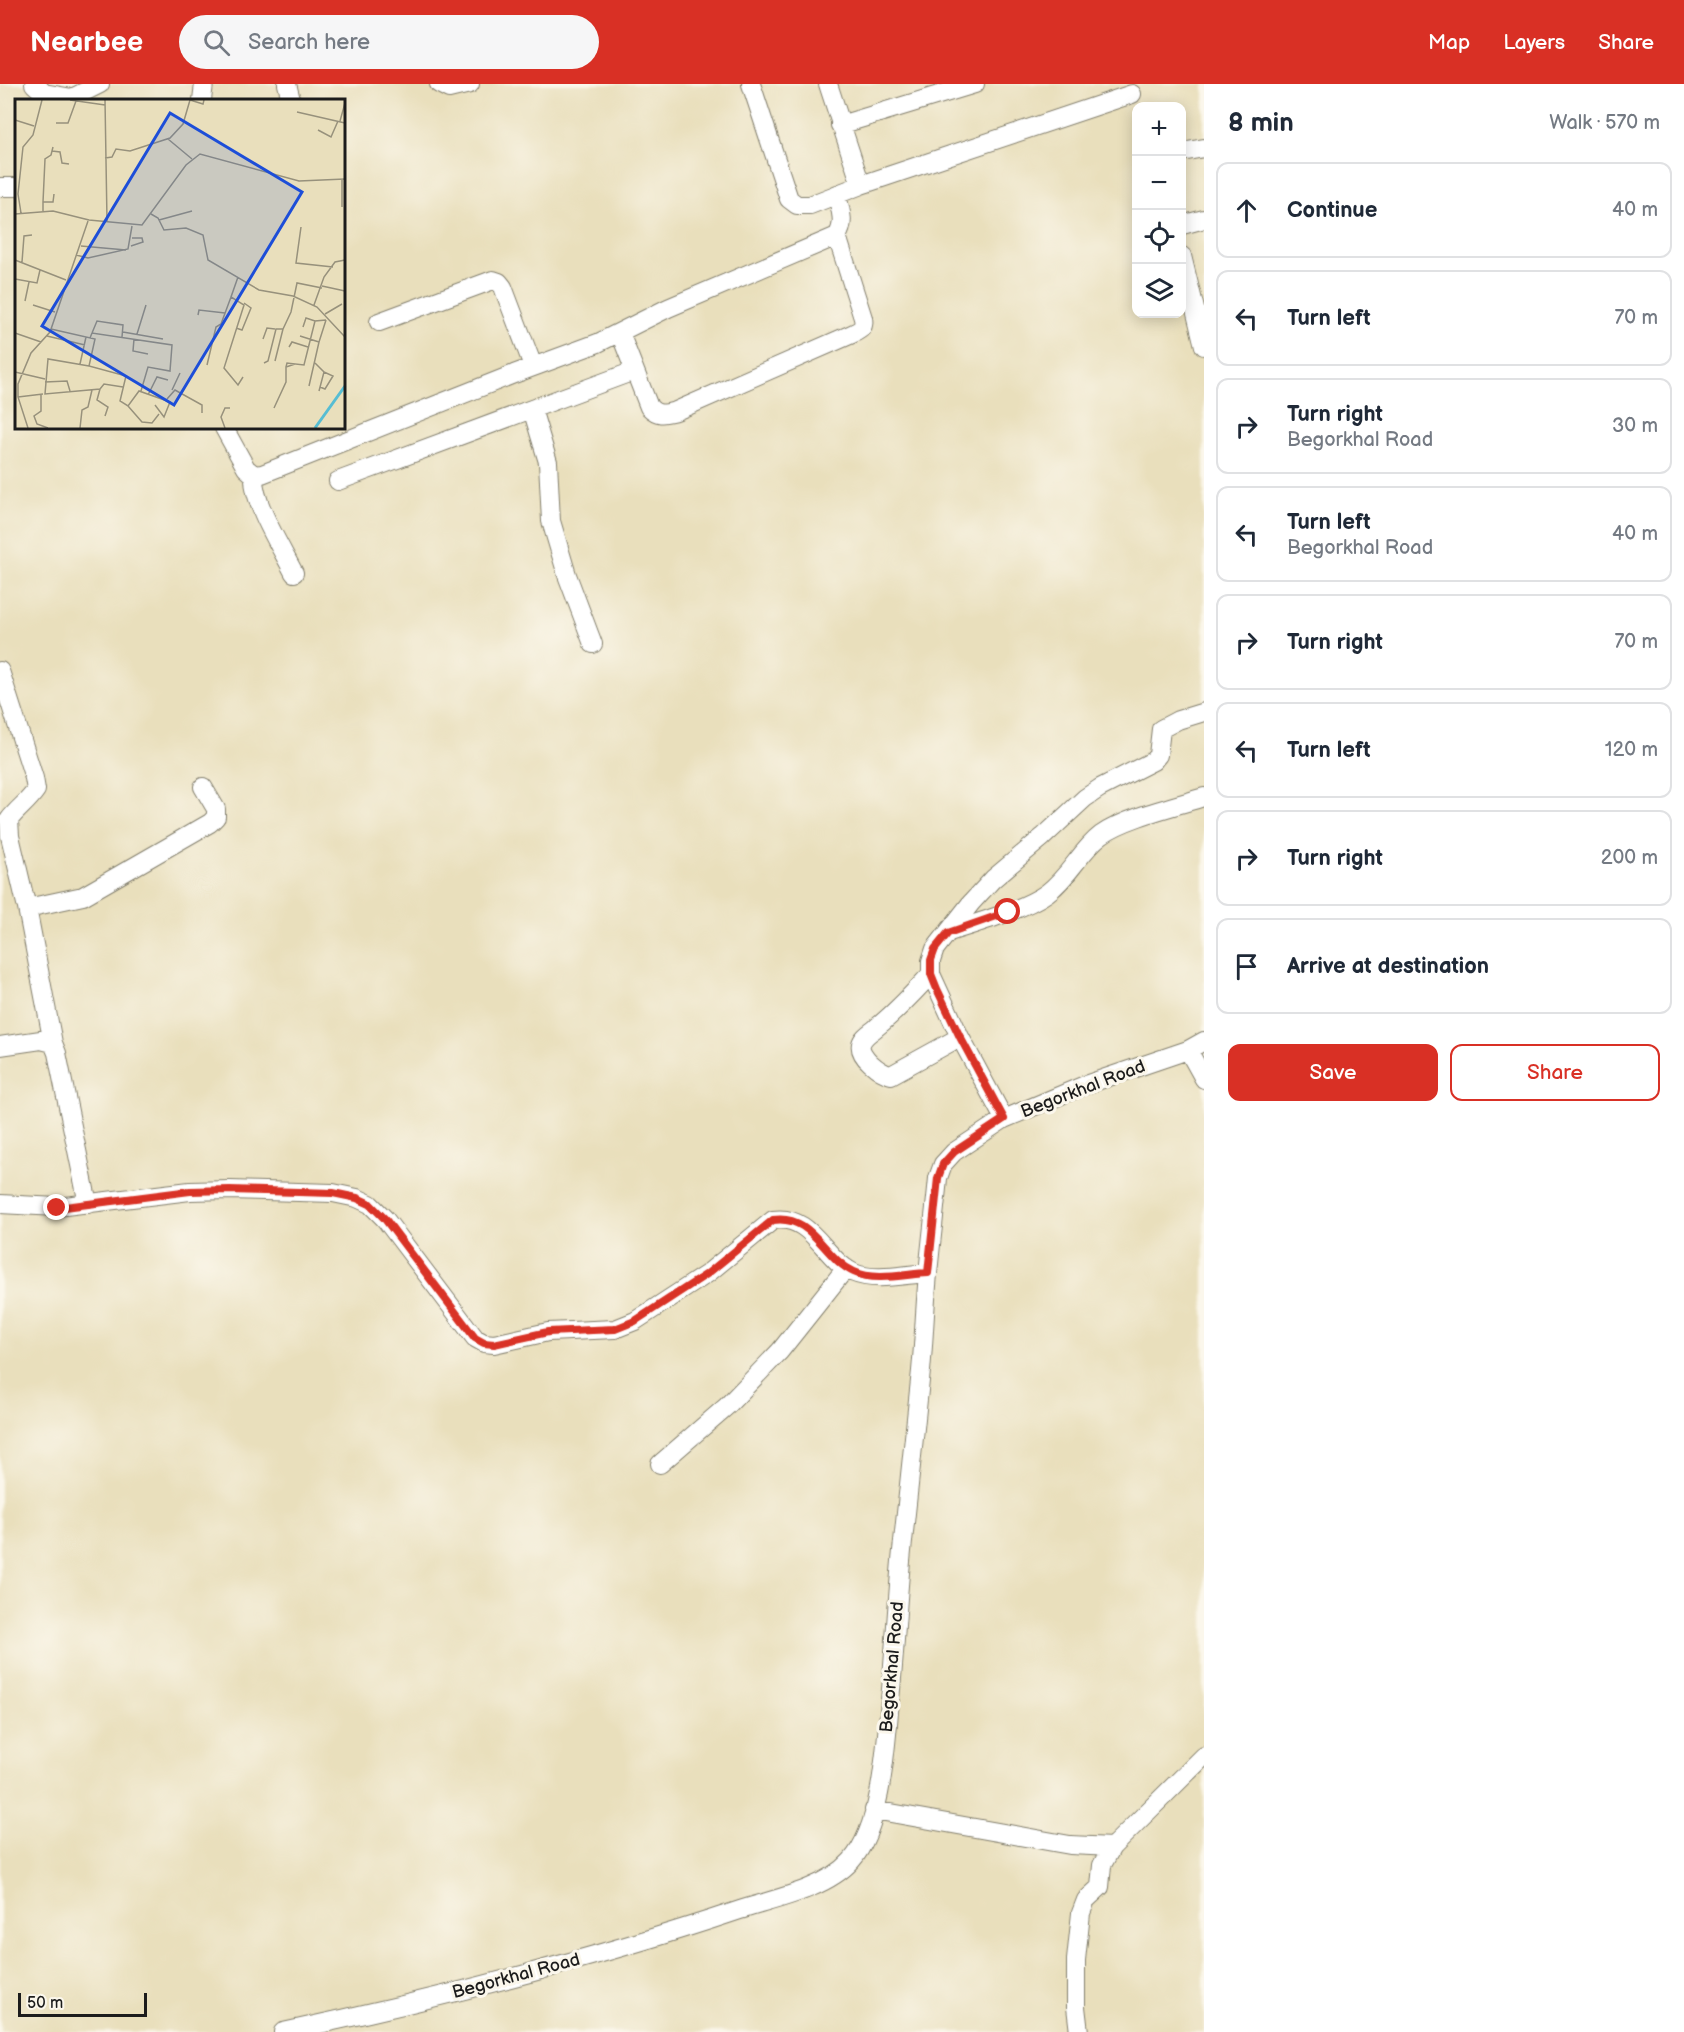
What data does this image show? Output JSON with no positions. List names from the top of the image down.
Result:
{
  "streets": {
    "street": ["Begorkhal Road"]
  },
  "scale_bar": "50 m",
  "page": {
    "header": "Nearbee",
    "search": "Search here",
    "nav": ["Map", "Layers", "Share"],
    "heading": ["8 min", "Walk · 570 m"],
    "map_buttons": ["+", "−"],
    "list": [
      ["Continue", "40 m"],
      ["Turn left", "70 m"],
      ["Turn right", "Begorkhal Road", "30 m"],
      ["Turn left", "Begorkhal Road", "40 m"],
      ["Turn right", "70 m"],
      ["Turn left", "120 m"],
      ["Turn right", "200 m"],
      "Arrive at destination"
    ],
    "buttons": ["Save", "Share"],
    "scale": "50 m"
  }
}
